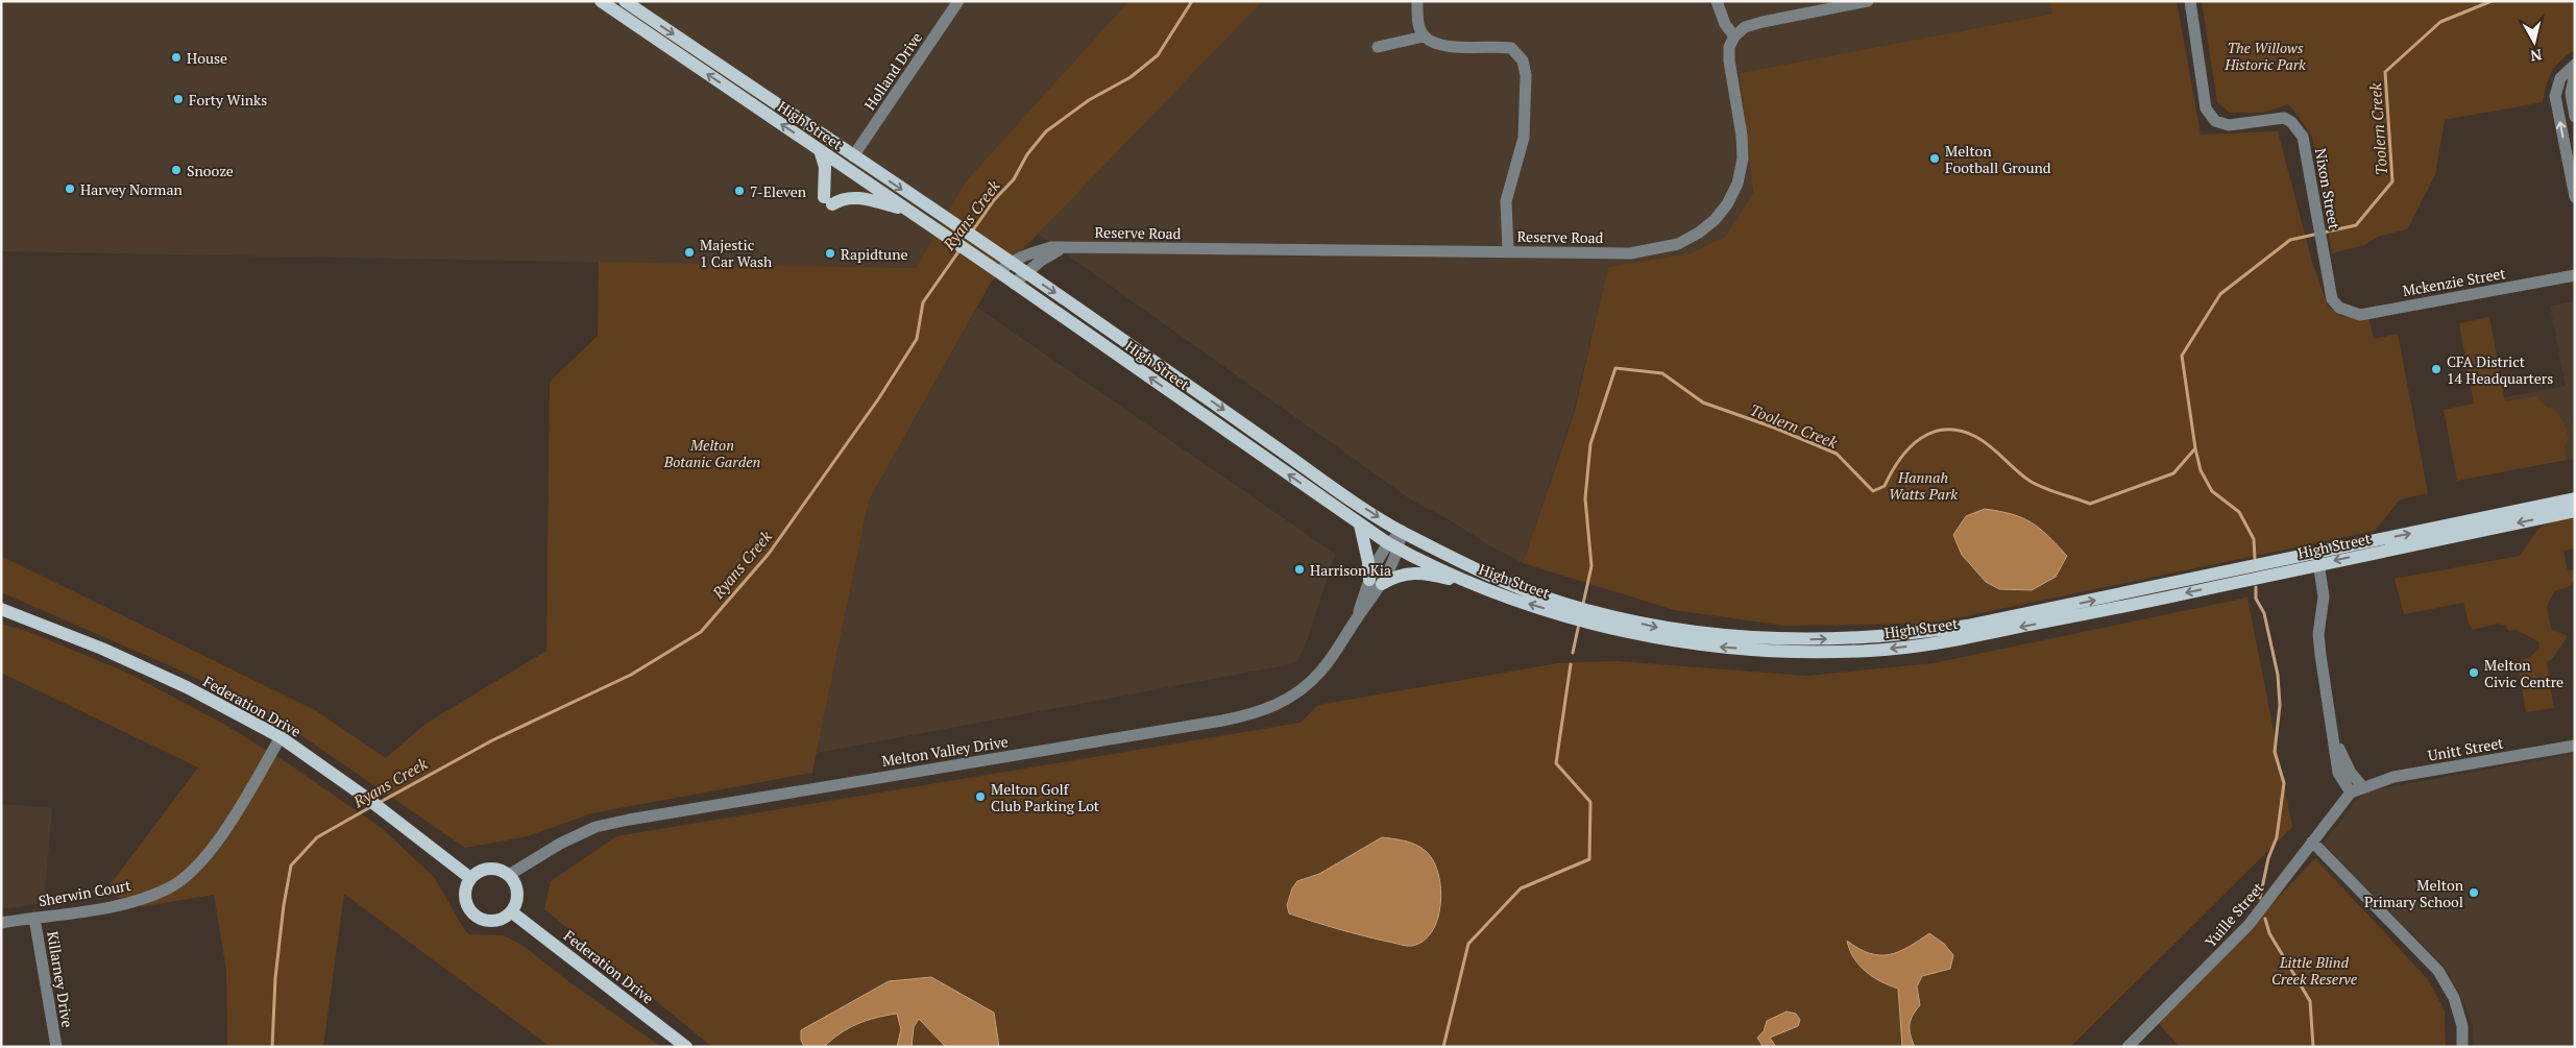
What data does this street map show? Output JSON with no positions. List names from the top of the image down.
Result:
{
  "streets": {
    "main road": ["High Street", "Federation Drive"],
    "street": [
      "Holland Drive",
      "Nixon Street",
      "Reserve Road",
      "Mckenzie Street",
      "Unitt Street",
      "Melton Valley Drive",
      "Sherwin Court",
      "Yuille Street",
      "Killarney Drive"
    ]
  },
  "crossings": [
    ["Holland Drive", "High Street"],
    ["High Street", "Reserve Road"],
    ["High Street", "Melton Valley Drive"],
    ["Nixon Street", "Mckenzie Street"],
    ["Federation Drive", "Melton Valley Drive"],
    ["Federation Drive", "Sherwin Court"],
    ["Unitt Street", "Yuille Street"],
    ["Sherwin Court", "Killarney Drive"]
  ],
  "water": ["Toolern Creek", "Ryans Creek"],
  "parks": [
    "The Willows Historic Park",
    "Melton Botanic Garden",
    "Hannah Watts Park",
    "Little Blind Creek Reserve"
  ],
  "places": [
    "House",
    "Forty Winks",
    "Melton Football Ground",
    "Snooze",
    "Harvey Norman",
    "7-Eleven",
    "Majestic 1 Car Wash",
    "Rapidtune",
    "CFA District 14 Headquarters",
    "Harrison Kia",
    "Melton Civic Centre",
    "Melton Golf Club Parking Lot",
    "Melton Primary School"
  ],
  "north": "bottom"
}
